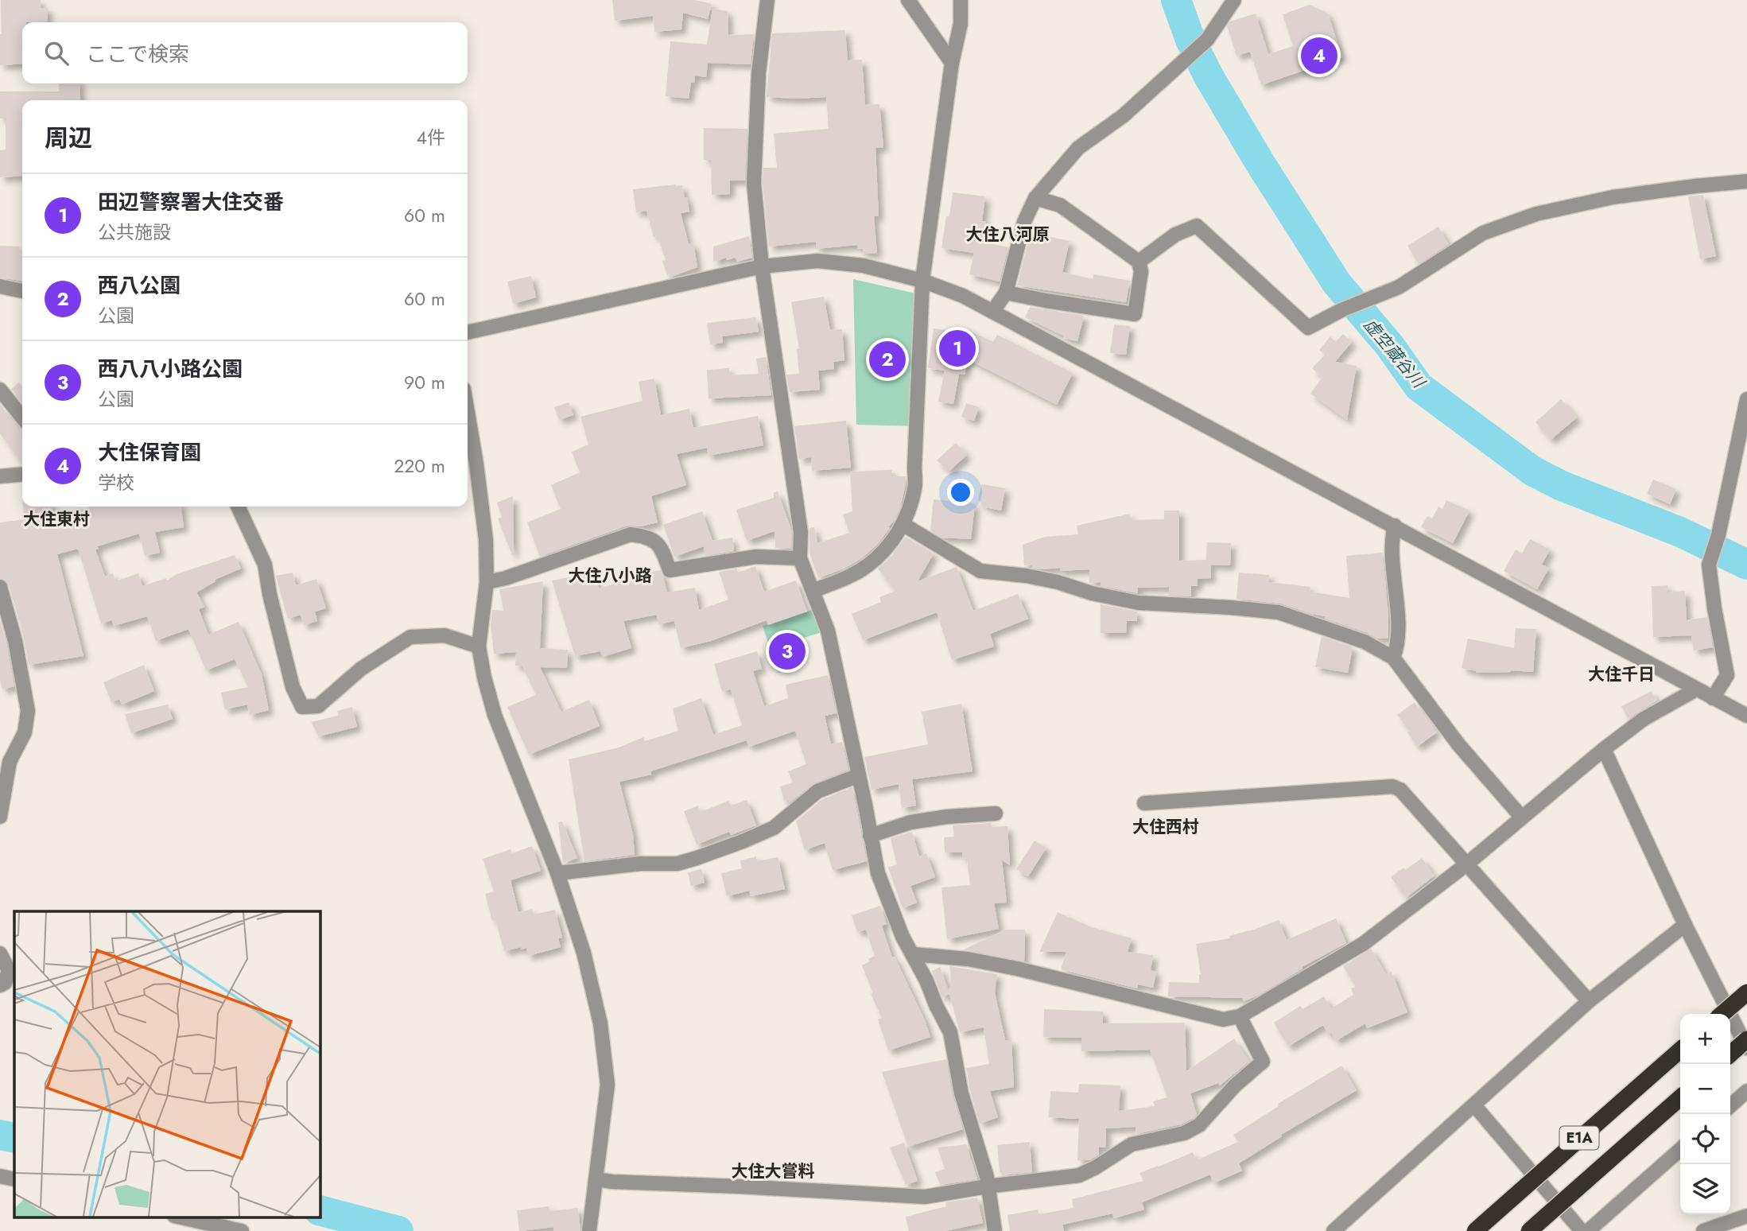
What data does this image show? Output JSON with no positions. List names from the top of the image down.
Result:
{
  "streets": {
    "highway": ["E1A"]
  },
  "districts": [
    "大住八河原",
    "大住東村",
    "大住八小路",
    "大住千日",
    "大住西村",
    "大住大嘗料"
  ],
  "water": ["虚空蔵谷川"],
  "page": {
    "search": "ここで検索",
    "pins": [
      "4",
      "1",
      "2",
      "3"
    ],
    "heading": ["周辺", "4件"],
    "list": [
      {
        "mark": "1",
        "name": "田辺警察署大住交番",
        "note": "公共施設",
        "value": "60 m"
      },
      {
        "mark": "2",
        "name": "西八公園",
        "note": "公園",
        "value": "60 m"
      },
      {
        "mark": "3",
        "name": "西八八小路公園",
        "note": "公園",
        "value": "90 m"
      },
      {
        "mark": "4",
        "name": "大住保育園",
        "note": "学校",
        "value": "220 m"
      }
    ],
    "map_buttons": ["+", "−"]
  }
}
